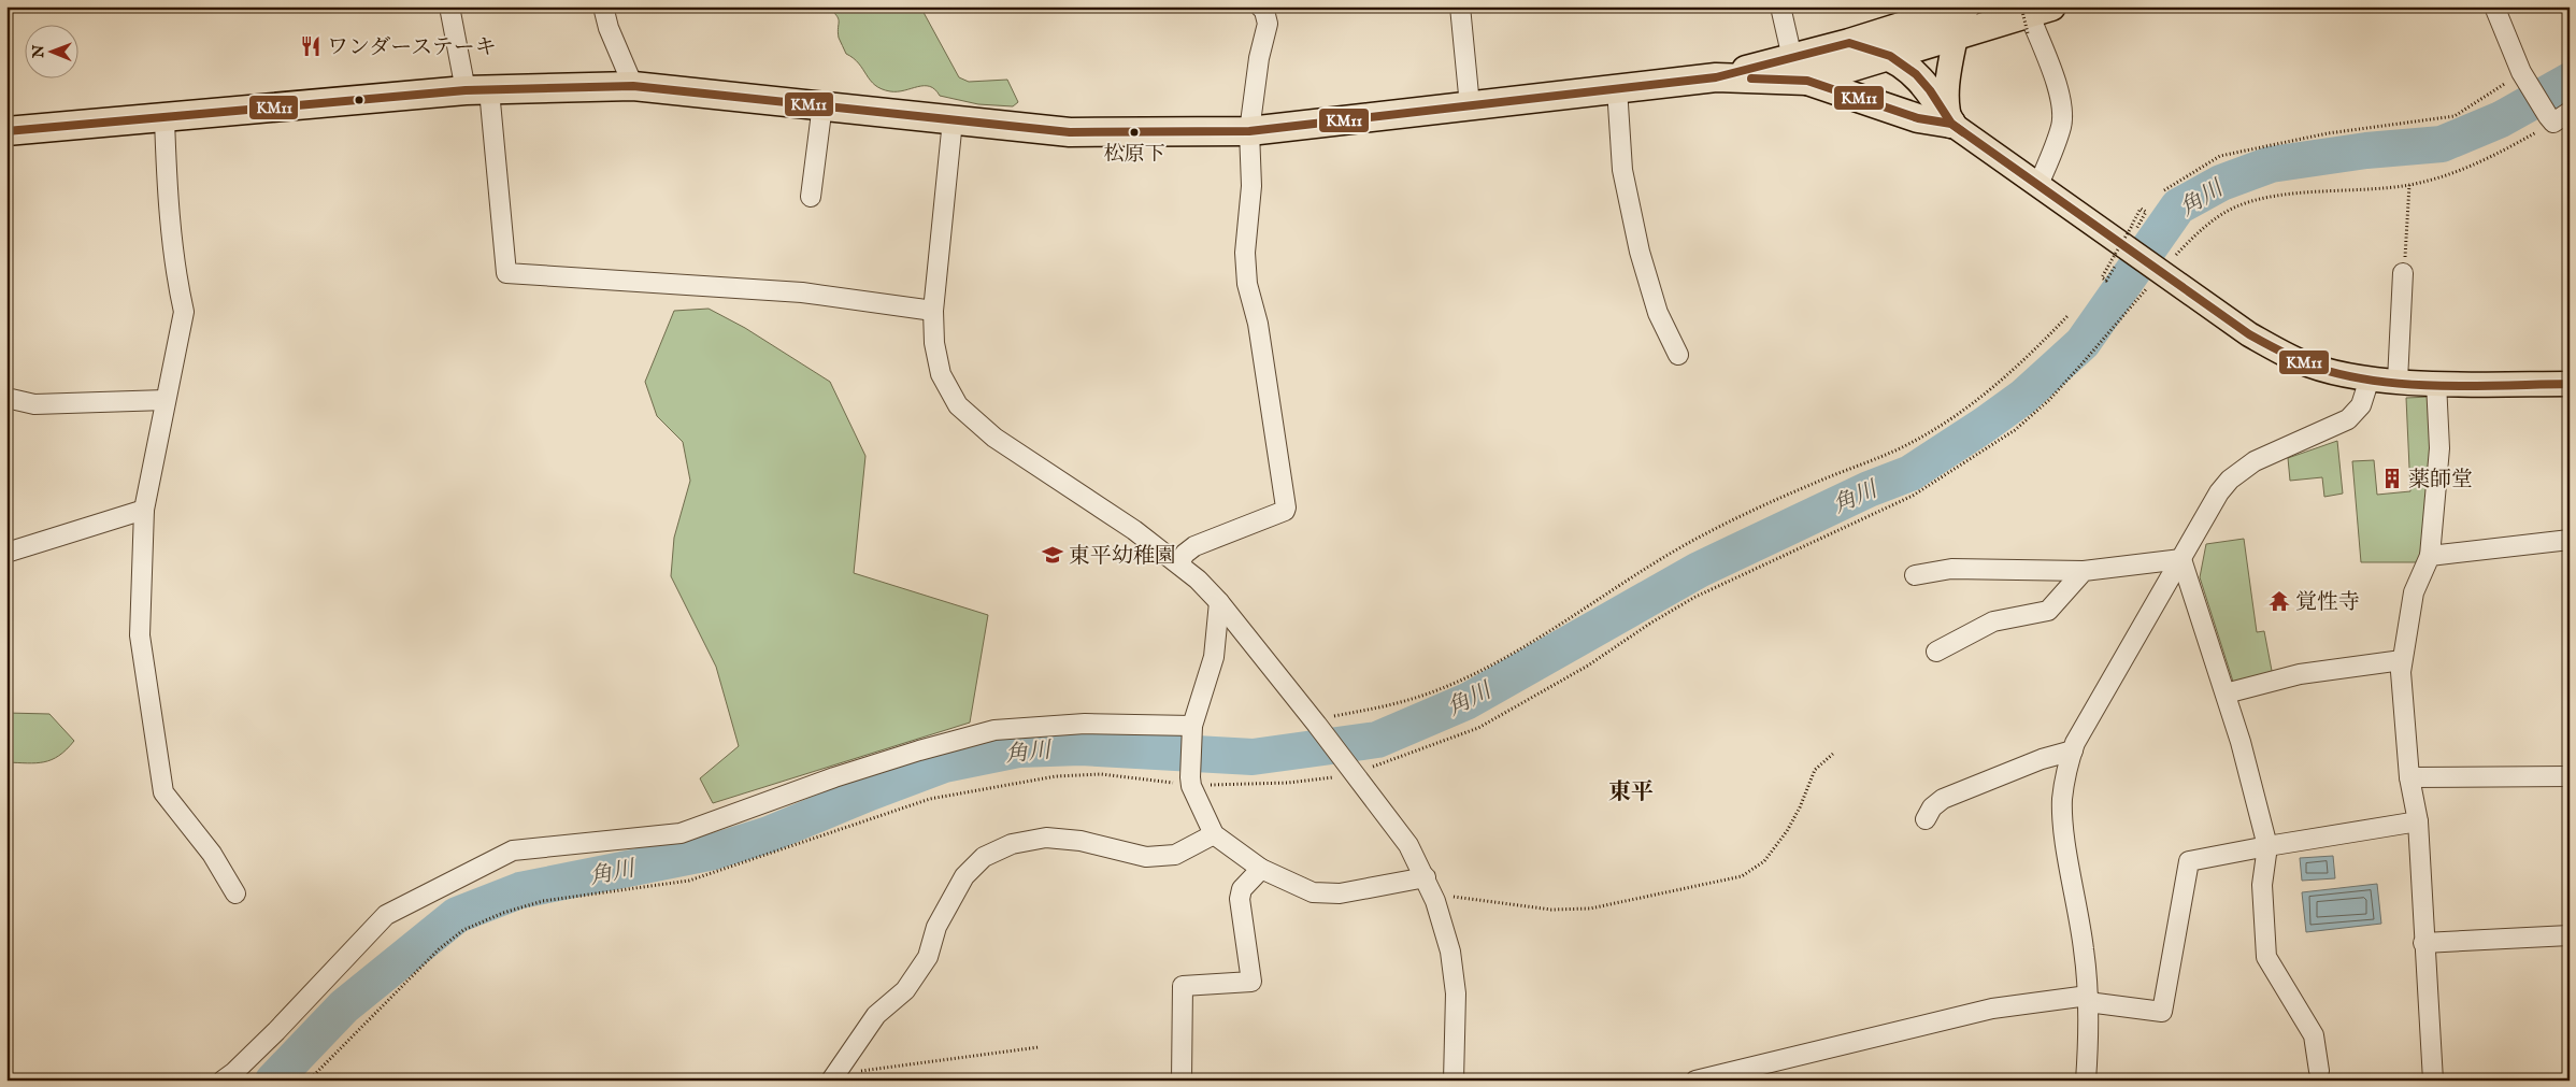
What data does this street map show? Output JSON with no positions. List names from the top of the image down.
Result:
{
  "districts": ["東平"],
  "water": ["角川"],
  "places": {
    "restaurant": ["ワンダーステーキ"],
    "other": ["松原下"],
    "building": ["薬師堂"],
    "school or university": ["東平幼稚園"],
    "temple": ["覚性寺"]
  },
  "lines": ["transit line KM11"],
  "north": "left"
}
